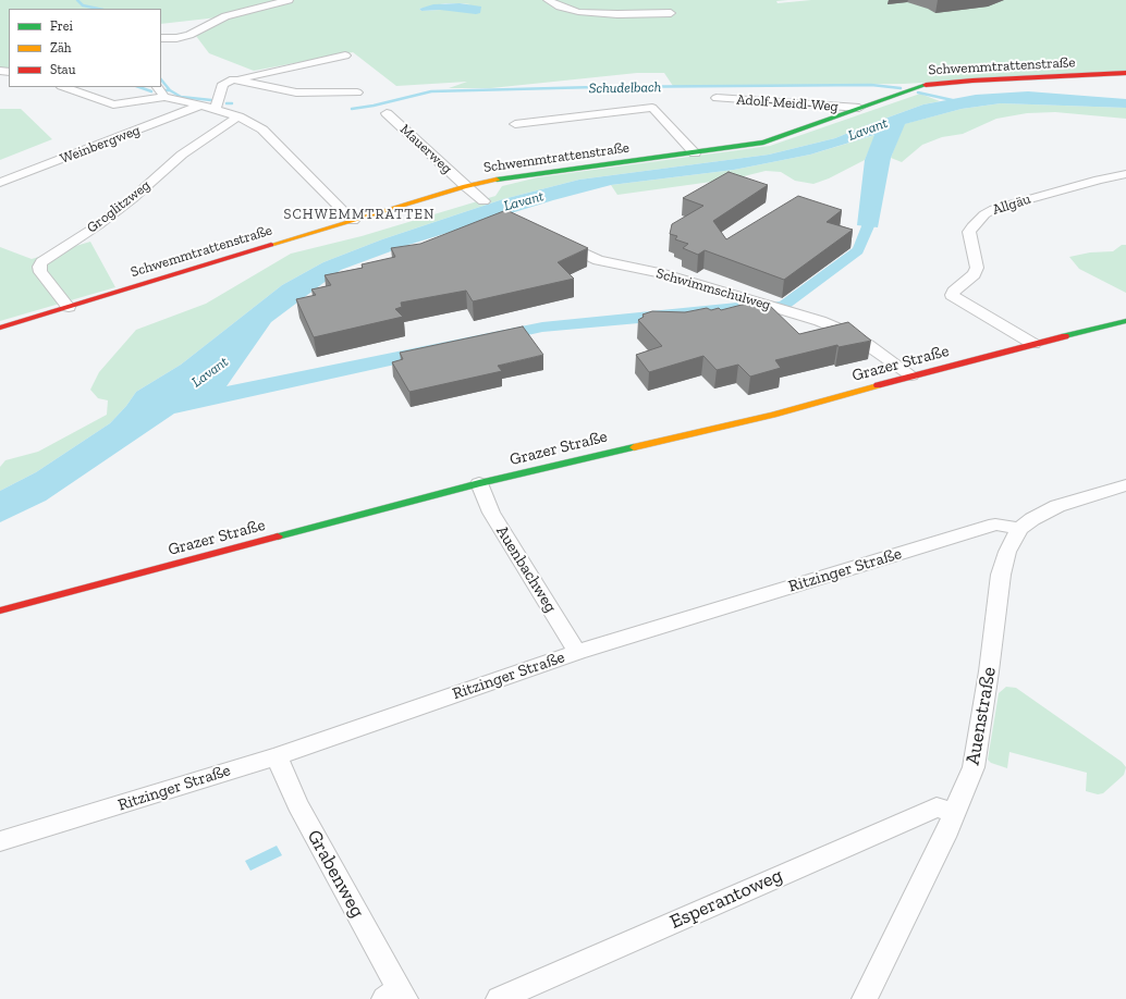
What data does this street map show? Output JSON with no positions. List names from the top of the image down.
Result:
{
  "streets": {
    "street": [
      "Schwemmtrattenstraße",
      "Adolf-Meidl-Weg",
      "Weinbergweg",
      "Mauerweg",
      "Allgäu",
      "Groglitzweg",
      "Schwimmschulweg",
      "Grazer Straße",
      "Auenbachweg",
      "Ritzinger Straße",
      "Auenstraße",
      "Grabenweg",
      "Esperantoweg"
    ]
  },
  "crossings": [
    ["Schwemmtrattenstraße", "Adolf-Meidl-Weg"],
    ["Schwemmtrattenstraße", "Mauerweg"],
    ["Schwemmtrattenstraße", "Groglitzweg"],
    ["Allgäu", "Grazer Straße"],
    ["Schwimmschulweg", "Grazer Straße"],
    ["Grazer Straße", "Auenbachweg"],
    ["Auenbachweg", "Ritzinger Straße"],
    ["Ritzinger Straße", "Auenstraße"],
    ["Ritzinger Straße", "Grabenweg"],
    ["Auenstraße", "Esperantoweg"]
  ],
  "districts": ["SCHWEMMTRATTEN"],
  "water": ["Schudelbach", "Lavant"],
  "legend": ["Frei", "Zäh", "Stau"]
}
